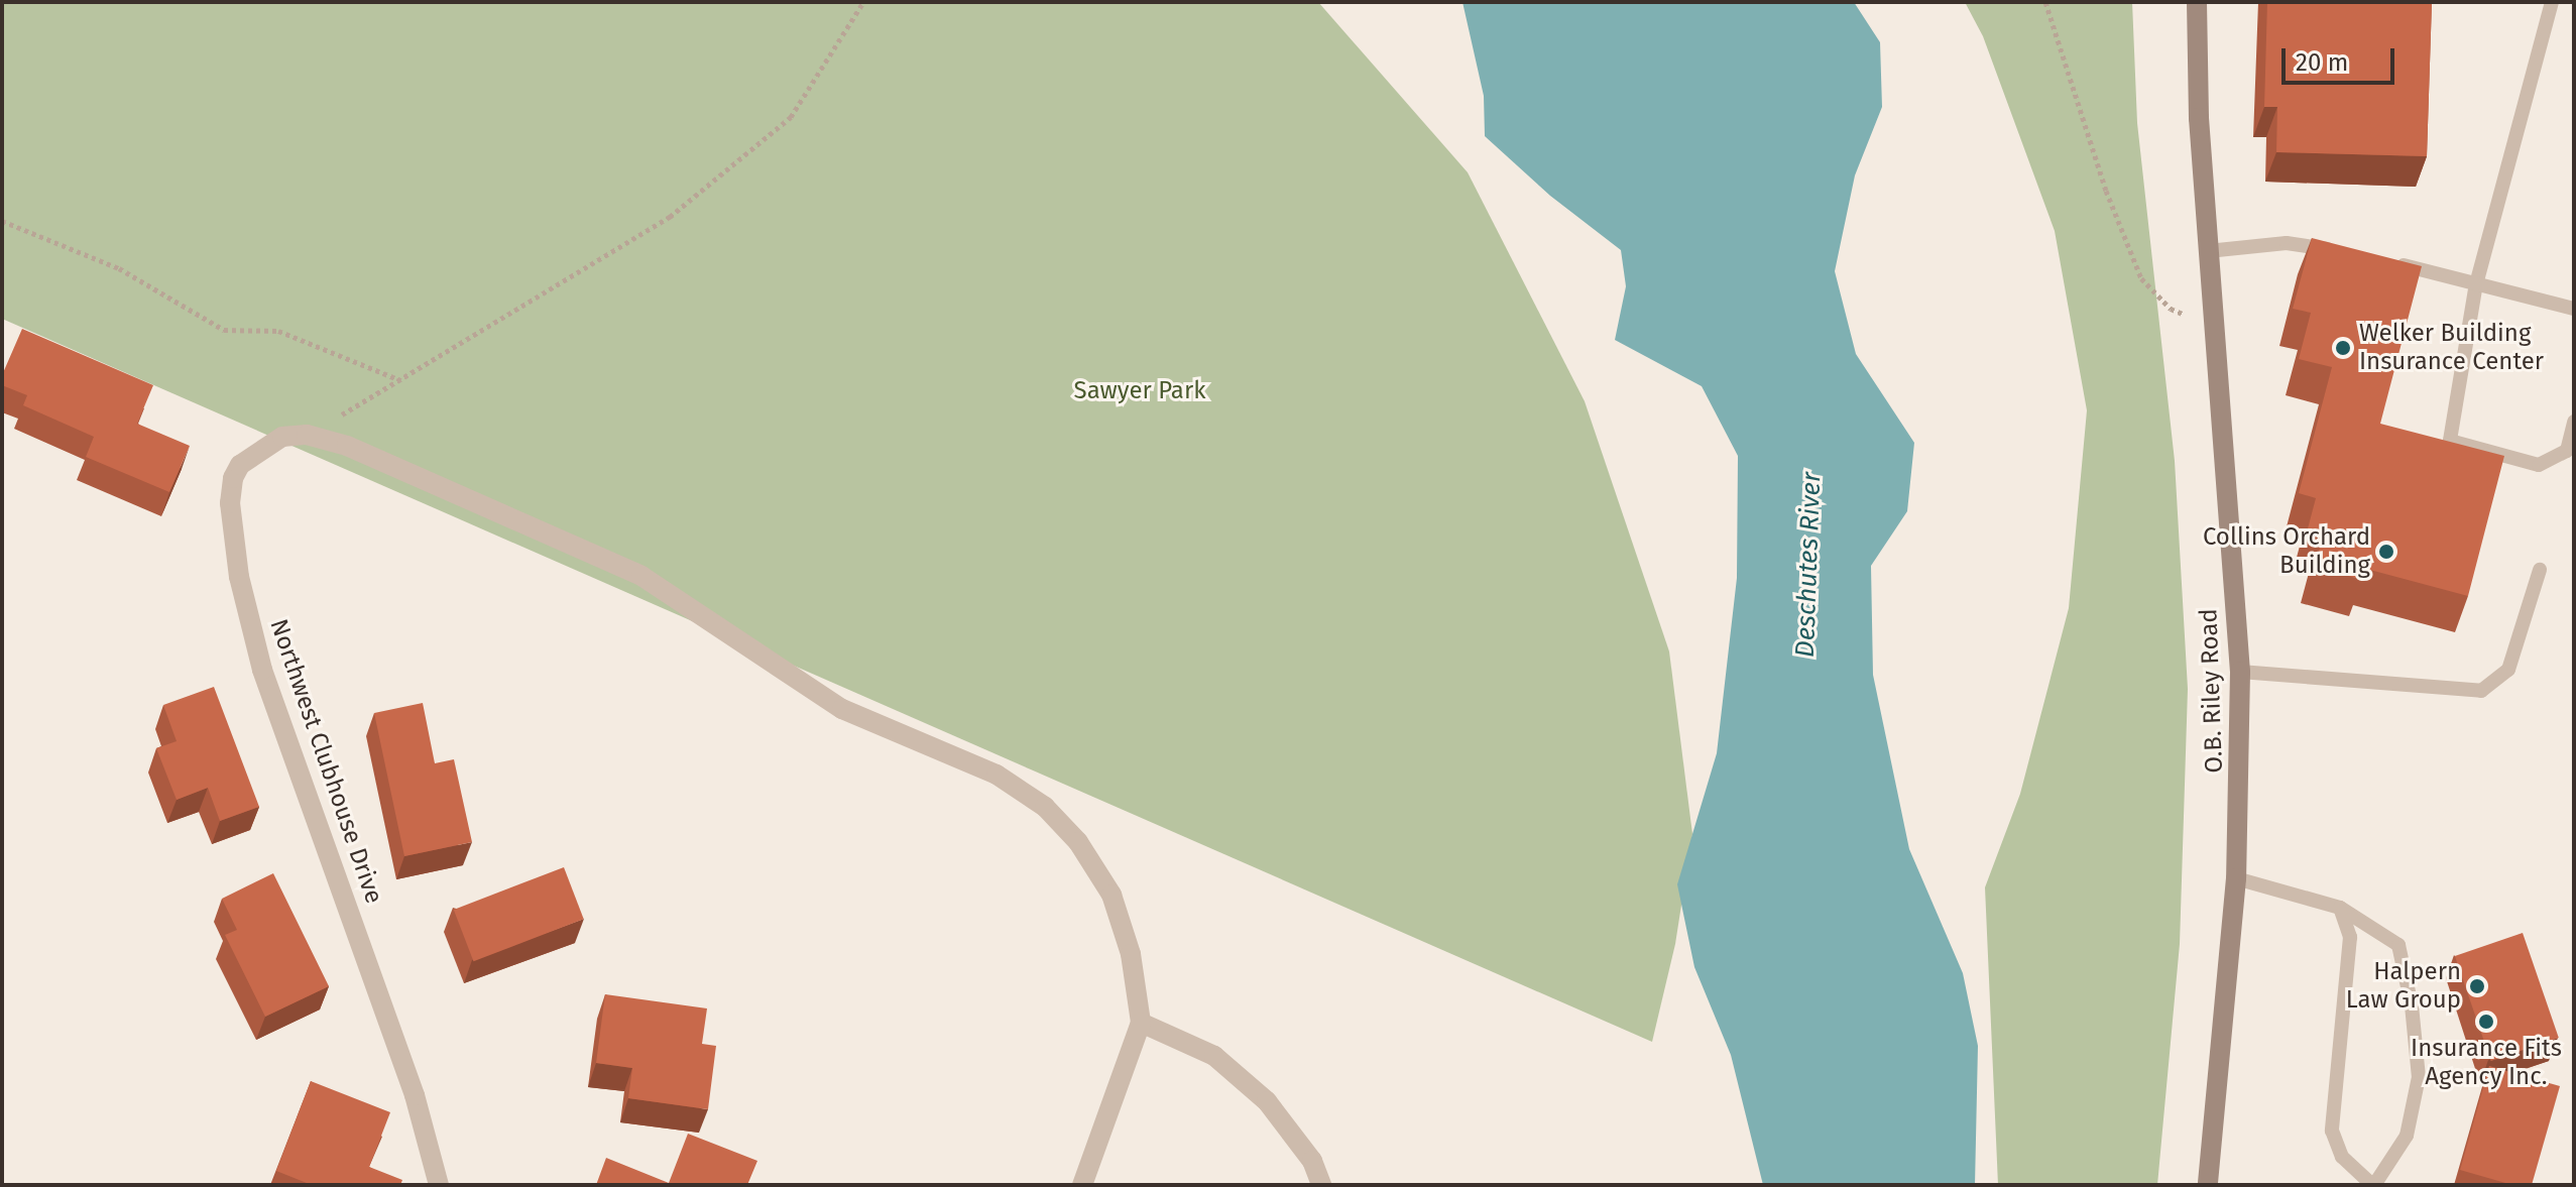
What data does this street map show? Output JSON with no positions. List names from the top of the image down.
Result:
{
  "streets": {
    "street": ["O.B. Riley Road", "Northwest Clubhouse Drive"]
  },
  "water": ["Deschutes River"],
  "parks": ["Sawyer Park"],
  "places": [
    "Welker Building Insurance Center",
    "Collins Orchard Building",
    "Halpern Law Group",
    "Insurance Fits Agency Inc."
  ],
  "scale_bar": "20 m"
}
